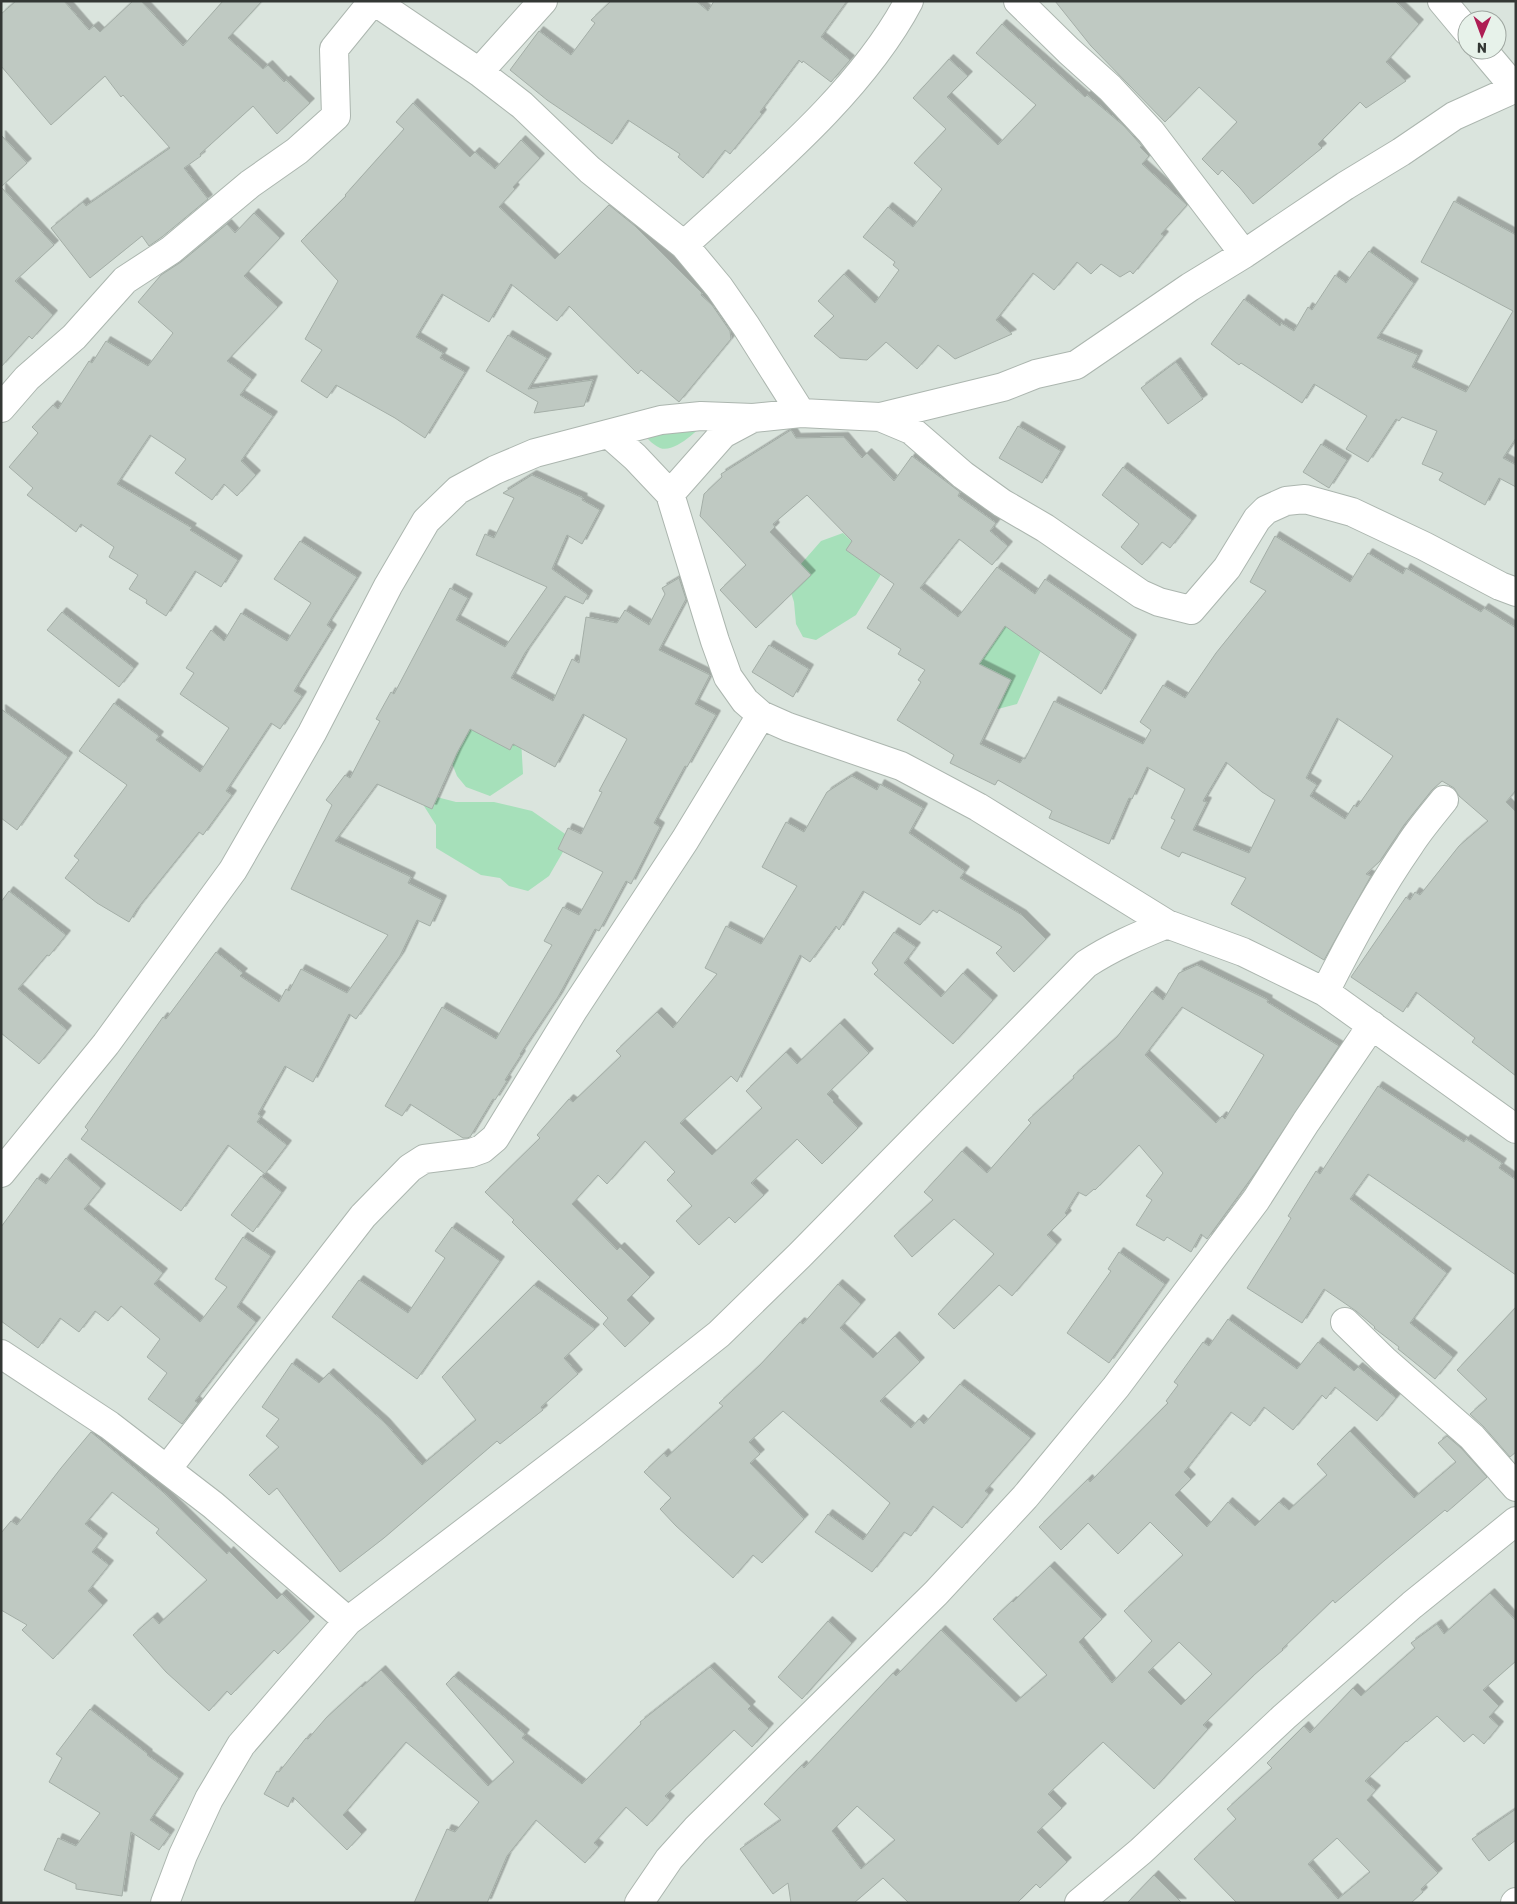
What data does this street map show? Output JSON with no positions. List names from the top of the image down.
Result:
{
  "north": "bottom"
}
